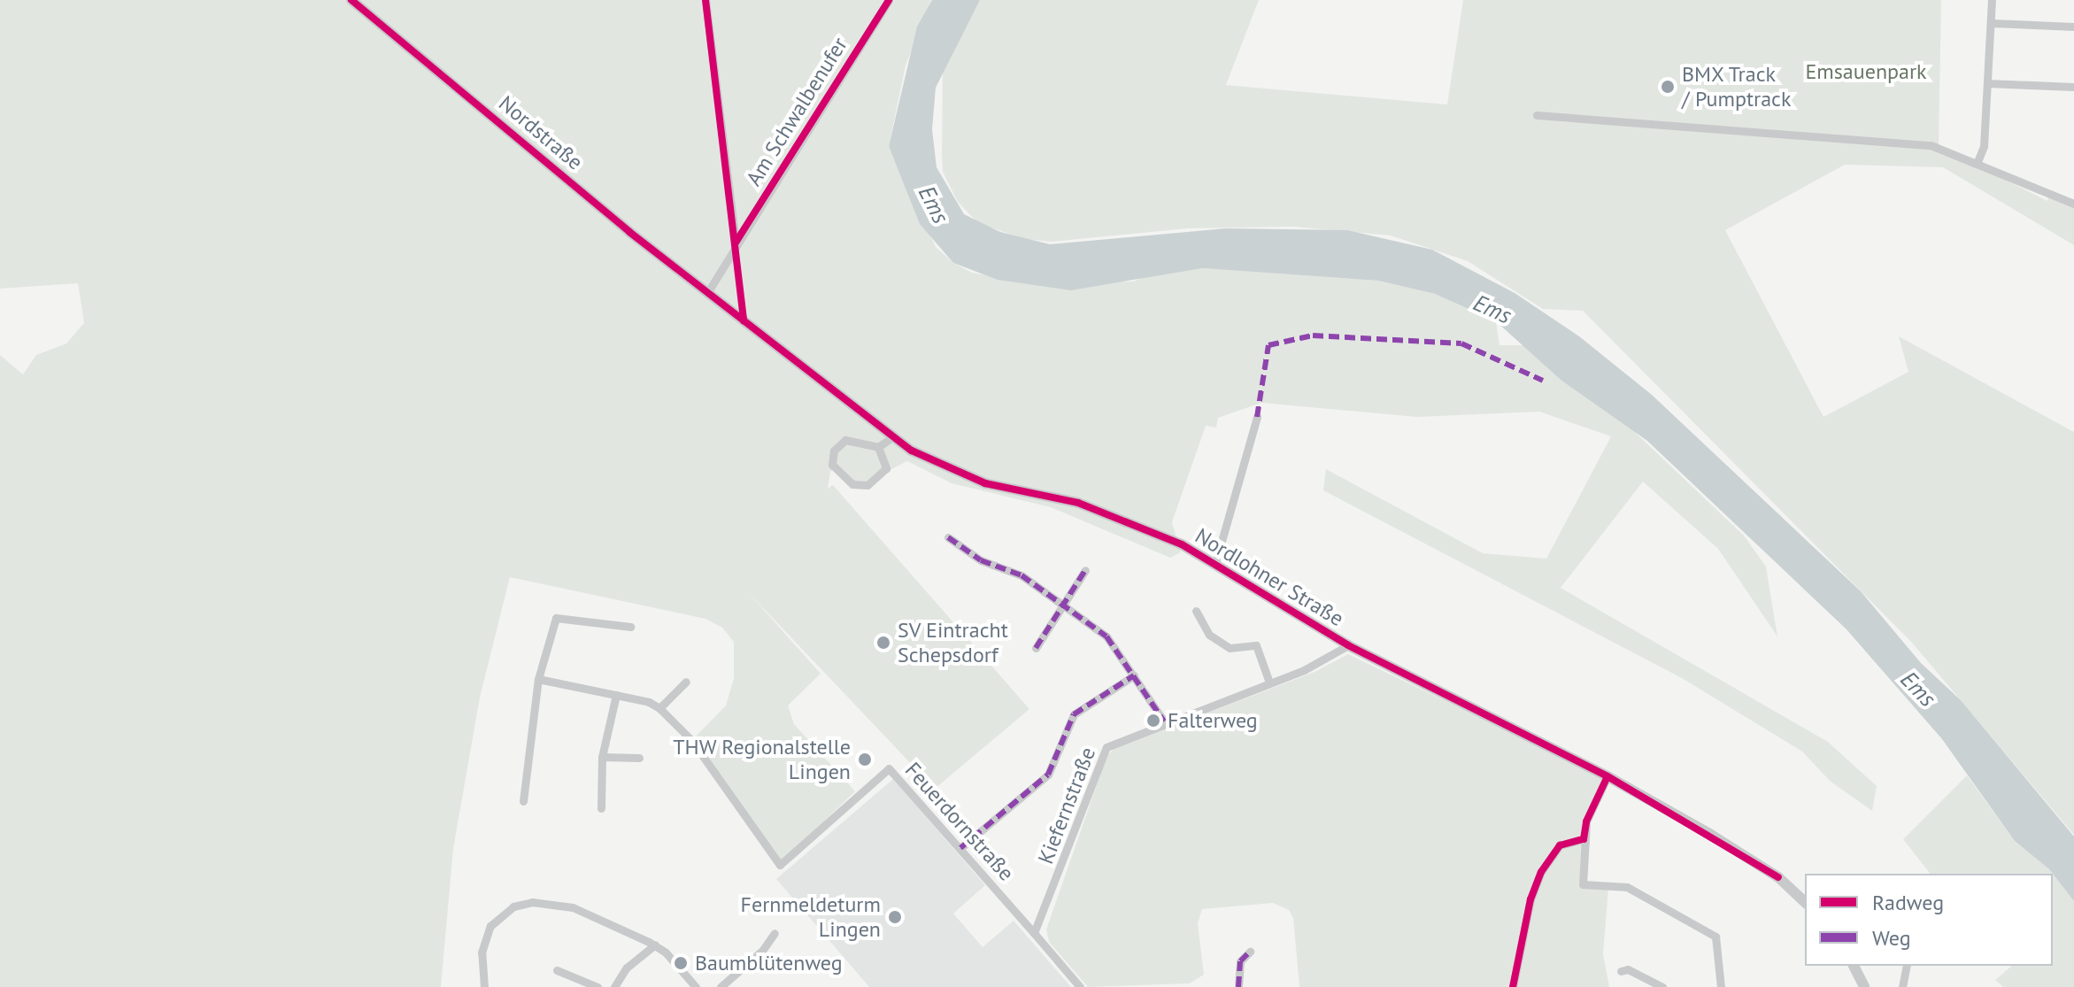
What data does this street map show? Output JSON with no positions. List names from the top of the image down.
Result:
{
  "streets": {
    "street": [
      "Am Schwalbenufer",
      "Nordstraße",
      "Nordlohner Straße",
      "Kiefernstraße",
      "Feuerdornstraße"
    ]
  },
  "crossings": [
    ["Am Schwalbenufer", "Nordstraße"],
    ["Nordstraße", "Nordlohner Straße"],
    ["Nordlohner Straße", "Kiefernstraße"],
    ["Kiefernstraße", "Feuerdornstraße"]
  ],
  "water": ["Ems"],
  "parks": ["Emsauenpark"],
  "places": [
    "BMX Track / Pumptrack",
    "SV Eintracht Schepsdorf",
    "Falterweg",
    "THW Regionalstelle Lingen",
    "Fernmeldeturm Lingen",
    "Baumblütenweg"
  ],
  "legend": ["Radweg", "Weg"]
}
